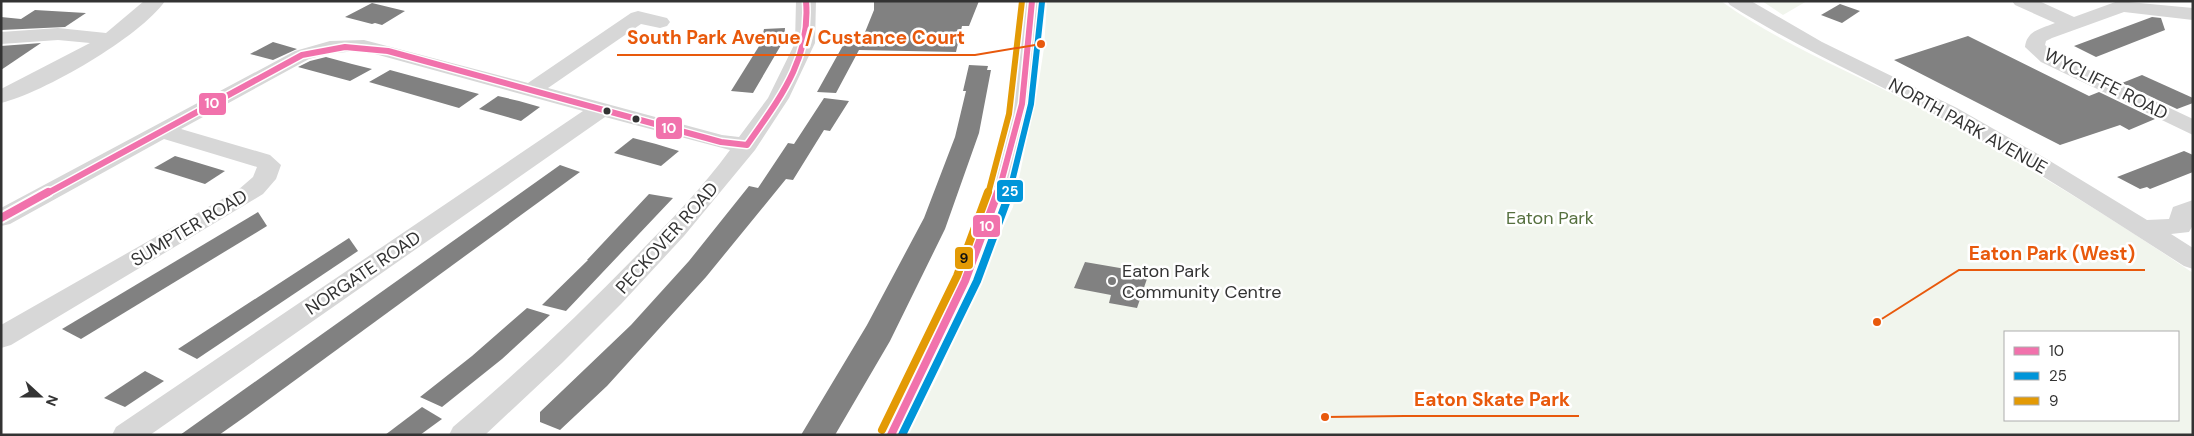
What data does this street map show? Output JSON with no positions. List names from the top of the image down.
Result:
{
  "streets": {
    "street": [
      "WYCLIFFE ROAD",
      "NORTH PARK AVENUE",
      "SUMPTER ROAD",
      "PECKOVER ROAD",
      "NORGATE ROAD"
    ]
  },
  "parks": ["Eaton Park"],
  "places": [
    "South Park Avenue / Custance Court",
    "Eaton Park Community Centre",
    "Eaton Park (West)",
    "Eaton Skate Park"
  ],
  "lines": ["transit line 10", "transit line 9", "transit line 25"],
  "legend": ["10", "25", "9"],
  "north": "right"
}
